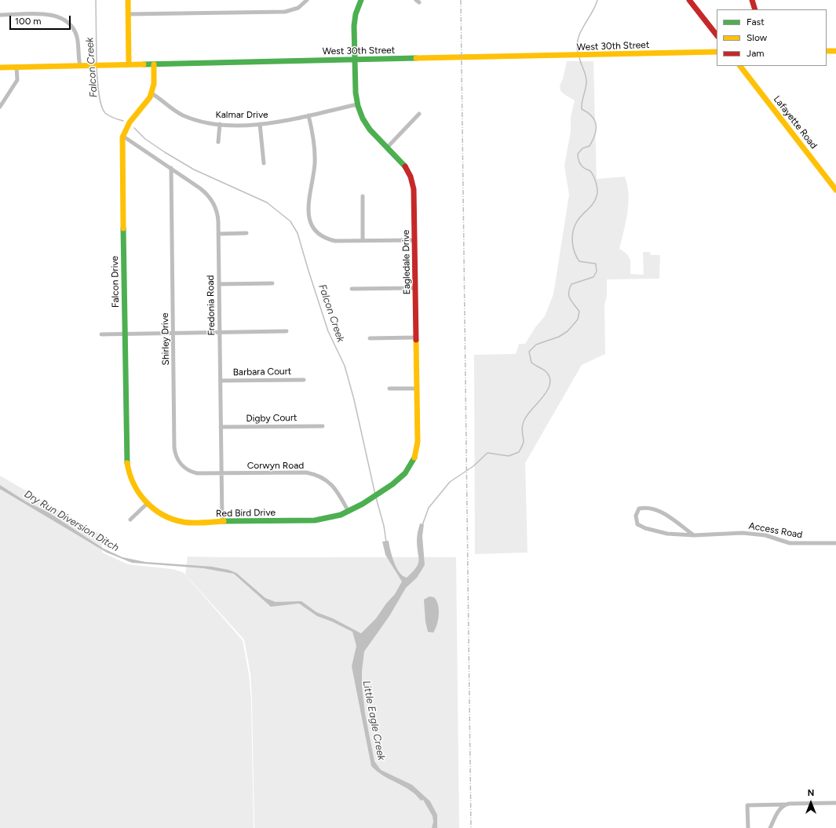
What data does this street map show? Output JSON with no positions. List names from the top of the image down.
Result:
{
  "streets": {
    "street": [
      "West 30th Street",
      "Kalmar Drive",
      "Lafayette Road",
      "Eagledale Drive",
      "Falcon Drive",
      "Fredonia Road",
      "Shirley Drive",
      "Barbara Court",
      "Digby Court",
      "Corwyn Road",
      "Red Bird Drive",
      "Access Road"
    ]
  },
  "crossings": [
    ["West 30th Street", "Eagledale Drive"],
    ["West 30th Street", "Falcon Drive"],
    ["Kalmar Drive", "Eagledale Drive"],
    ["Kalmar Drive", "Falcon Drive"],
    ["Eagledale Drive", "Corwyn Road"],
    ["Eagledale Drive", "Red Bird Drive"],
    ["Falcon Drive", "Fredonia Road"],
    ["Falcon Drive", "Red Bird Drive"],
    ["Fredonia Road", "Shirley Drive"],
    ["Fredonia Road", "Barbara Court"],
    ["Fredonia Road", "Digby Court"],
    ["Fredonia Road", "Corwyn Road"],
    ["Fredonia Road", "Red Bird Drive"],
    ["Shirley Drive", "Corwyn Road"],
    ["Corwyn Road", "Red Bird Drive"]
  ],
  "water": ["Falcon Creek", "Dry Run Diversion Ditch", "Little Eagle Creek"],
  "legend": ["Fast", "Slow", "Jam"],
  "scale_bar": "100 m",
  "north": "top"
}
